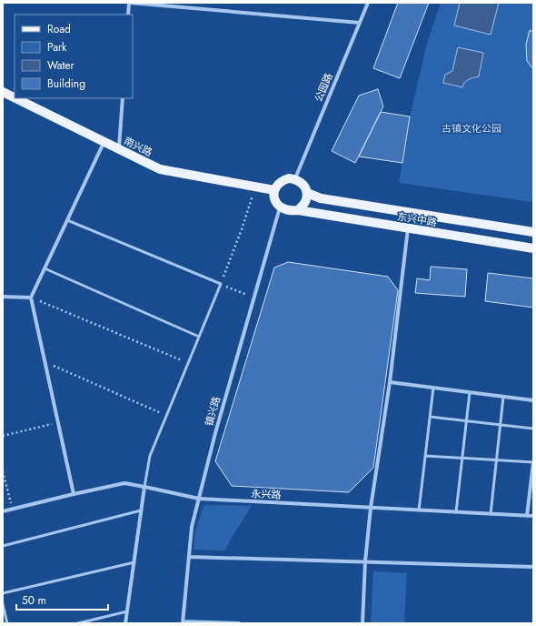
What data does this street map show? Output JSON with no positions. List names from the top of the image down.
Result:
{
  "streets": {
    "main road": ["南兴路", "东兴中路"],
    "street": ["公园路", "镇兴路", "永兴路"]
  },
  "crossings": [
    ["公园路", "南兴路"],
    ["公园路", "东兴中路"],
    ["公园路", "镇兴路"],
    ["南兴路", "东兴中路"],
    ["南兴路", "镇兴路"],
    ["东兴中路", "镇兴路"],
    ["镇兴路", "永兴路"]
  ],
  "parks": ["古镇文化公园"],
  "legend": [
    "Road",
    "Park",
    "Water",
    "Building"
  ],
  "scale_bar": "50 m"
}
